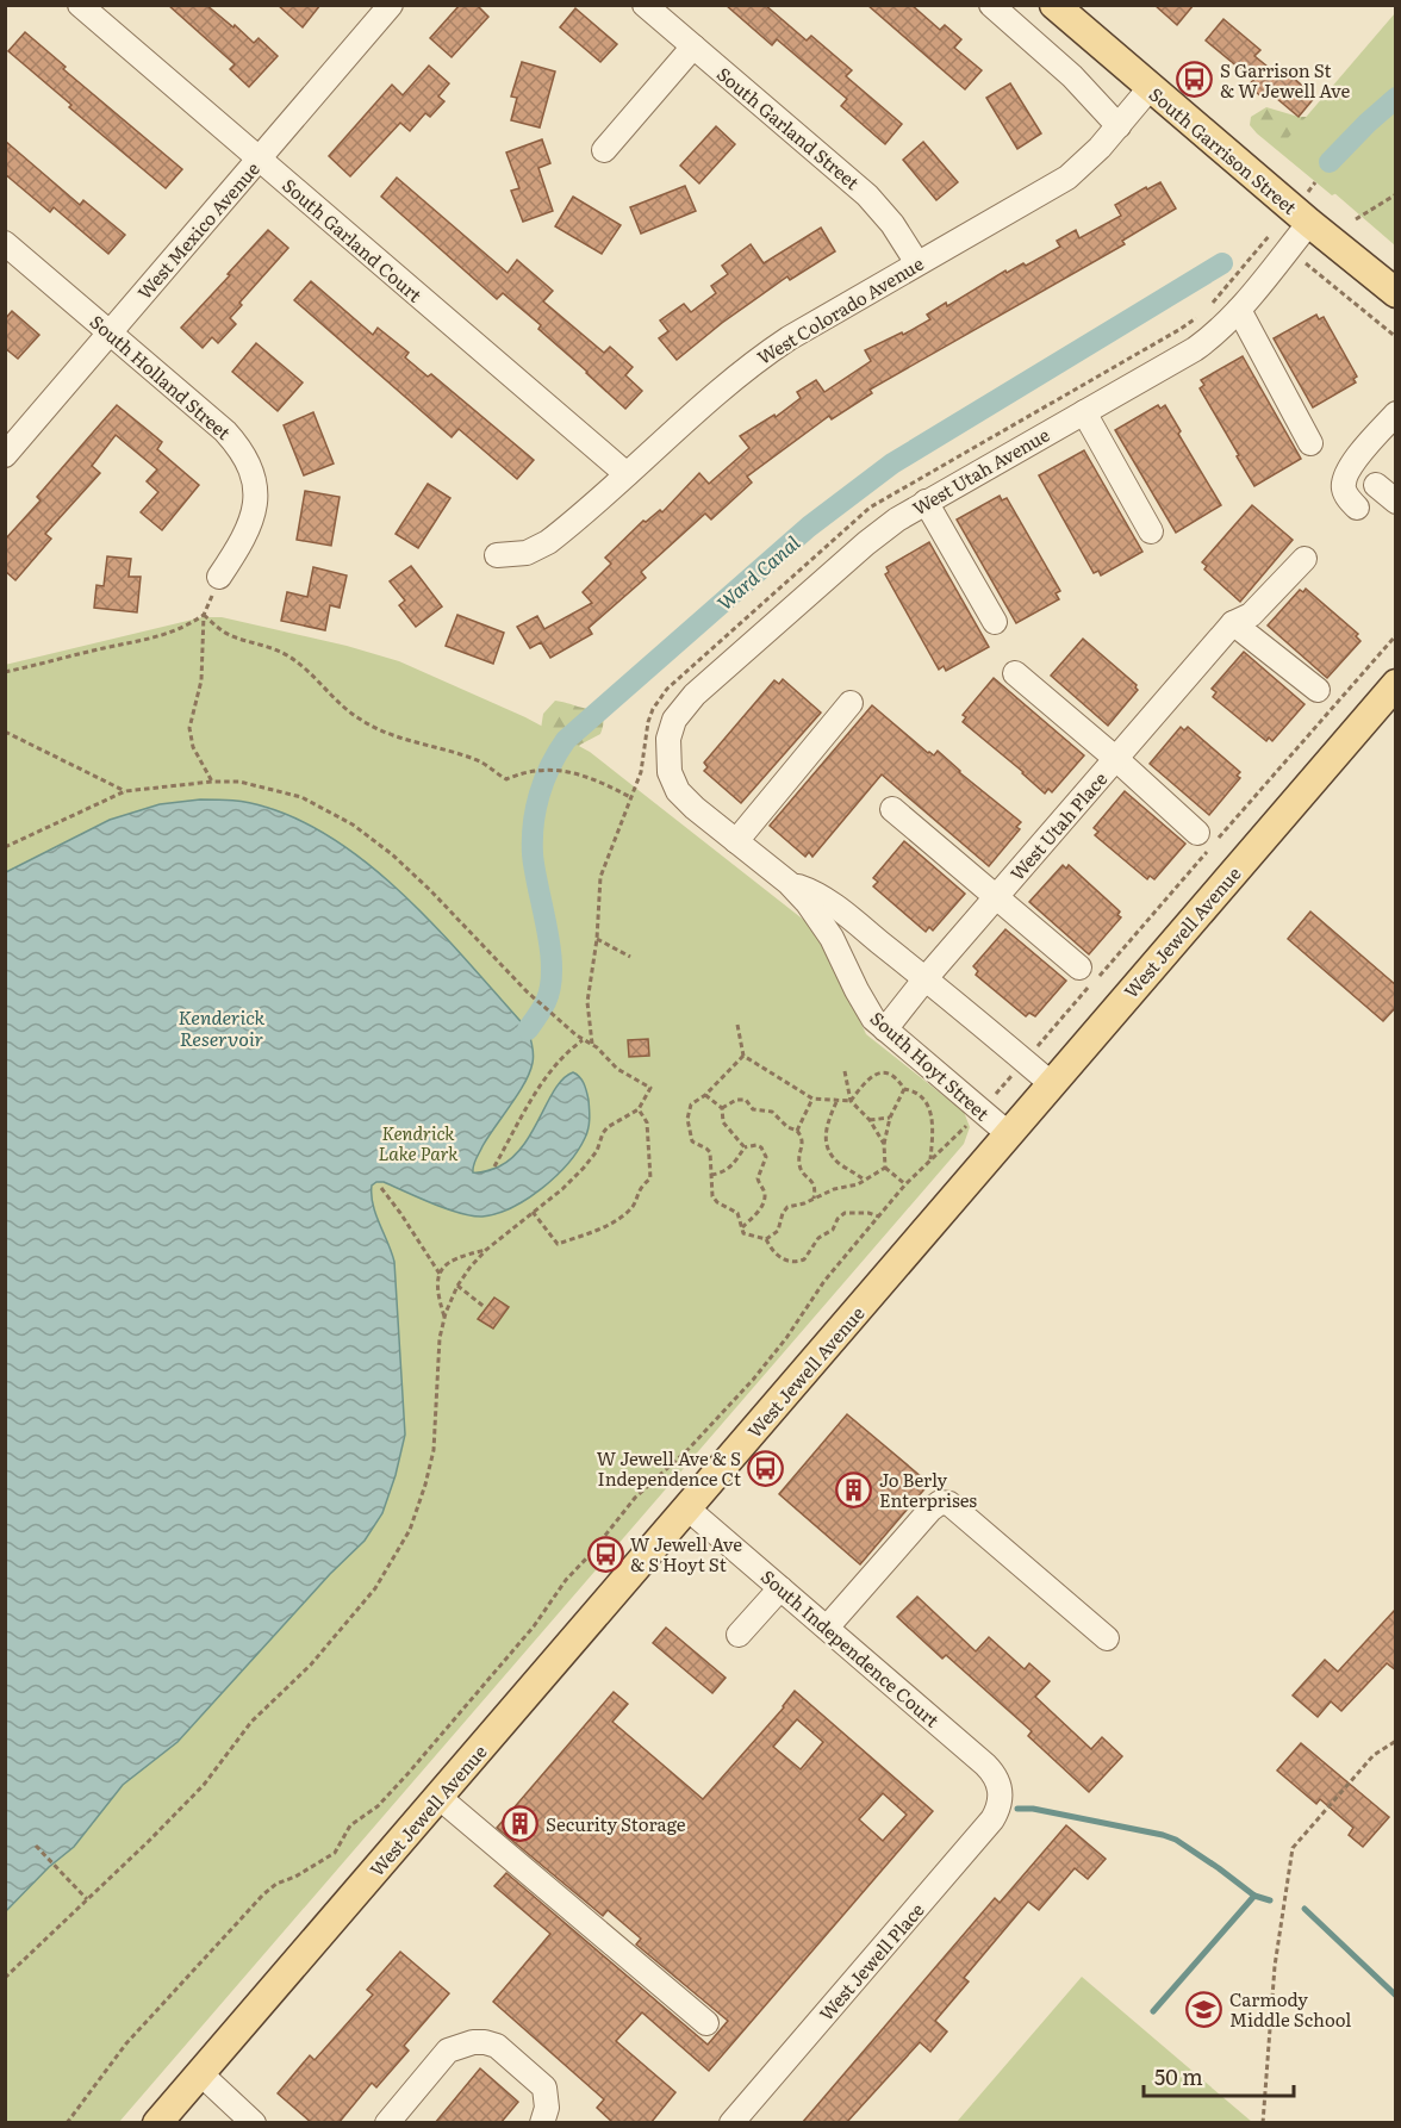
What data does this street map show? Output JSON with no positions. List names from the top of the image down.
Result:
{
  "streets": {
    "main road": ["South Garrison Street", "West Jewell Avenue"],
    "street": [
      "South Garland Street",
      "West Mexico Avenue",
      "South Garland Court",
      "West Colorado Avenue",
      "South Holland Street",
      "West Utah Avenue",
      "West Utah Place",
      "South Hoyt Street",
      "South Independence Court",
      "West Jewell Place"
    ]
  },
  "crossings": [
    ["South Garland Street", "West Colorado Avenue"],
    ["South Garrison Street", "West Colorado Avenue"],
    ["South Garrison Street", "West Utah Avenue"],
    ["West Mexico Avenue", "South Garland Court"],
    ["West Mexico Avenue", "South Holland Street"],
    ["South Garland Court", "West Colorado Avenue"],
    ["West Utah Avenue", "South Hoyt Street"],
    ["West Utah Place", "South Hoyt Street"],
    ["West Jewell Avenue", "South Hoyt Street"],
    ["West Jewell Avenue", "South Independence Court"],
    ["South Independence Court", "West Jewell Place"]
  ],
  "water": ["Ward Canal", "Kenderick Reservoir"],
  "parks": ["Kendrick Lake Park"],
  "places": {
    "bus stop": ["S Garrison St & W Jewell Ave", "W Jewell Ave & S Independence Ct", "W Jewell Ave & S Hoyt St"],
    "building": ["Jo Berly Enterprises", "Security Storage"],
    "school or university": ["Carmody Middle School"]
  },
  "scale_bar": "50 m"
}
